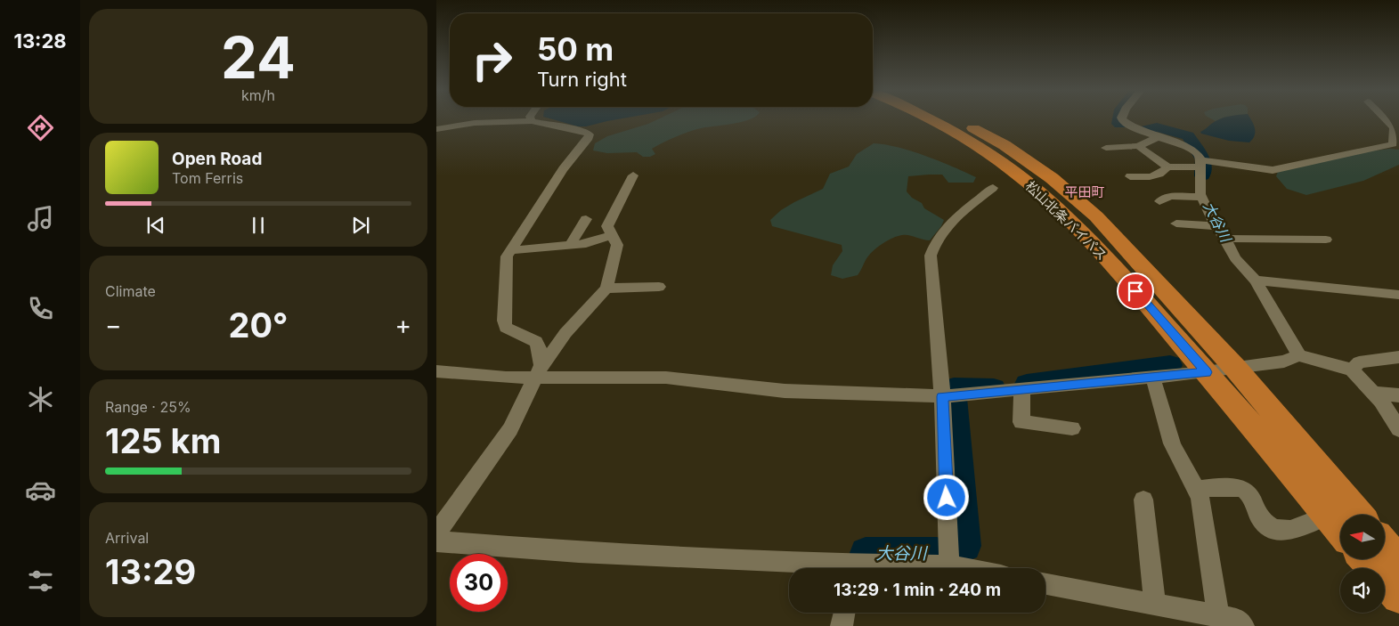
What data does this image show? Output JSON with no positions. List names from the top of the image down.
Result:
{
  "streets": {
    "highway": ["松山北条バイパス"]
  },
  "districts": ["平田町"],
  "water": ["大谷川"],
  "north": "left",
  "page": {
    "tabs": "13:28",
    "tile": [
      ["24", "km/h"],
      "Climate",
      ["Range · 25%", "125 km"],
      ["Arrival", "13:29"]
    ],
    "turn": ["50 m", "Turn right"],
    "song": ["Open Road", "Tom Ferris"],
    "heat": ["−", "20°", "+"],
    "limit": "30",
    "trip": "13:29 · 1 min · 240 m"
  }
}
